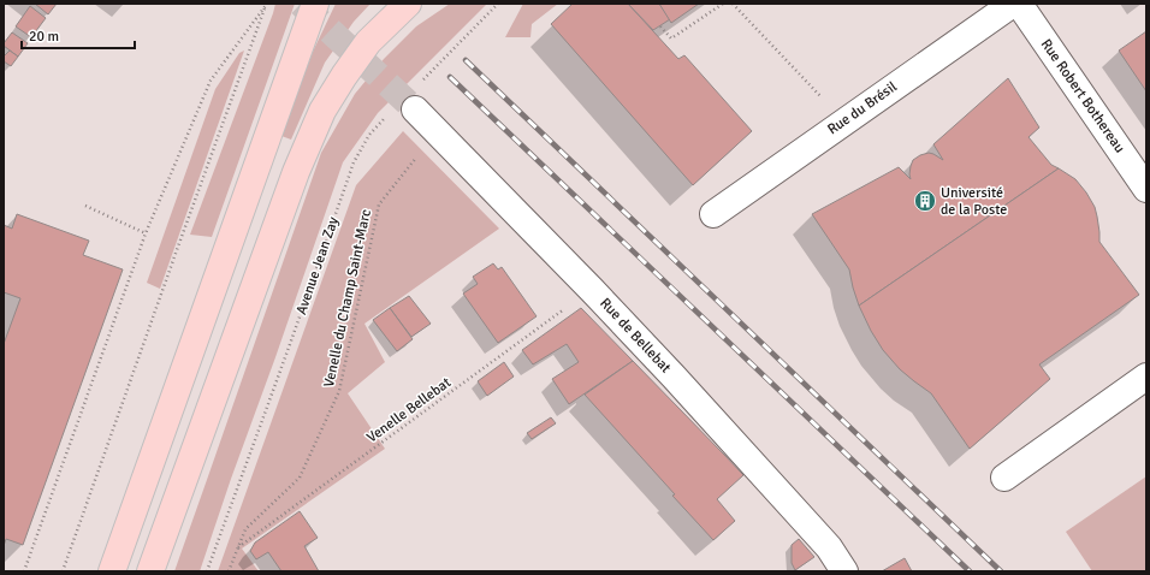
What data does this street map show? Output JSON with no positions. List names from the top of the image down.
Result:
{
  "streets": {
    "street": ["Rue Robert Bothereau", "Rue du Brésil", "Rue de Bellebat"],
    "path": ["Avenue Jean Zay", "Venelle du Champ Saint-Marc", "Venelle Bellebat"]
  },
  "crossings": [
    ["Venelle du Champ Saint-Marc", "Rue de Bellebat"],
    ["Venelle du Champ Saint-Marc", "Venelle Bellebat"],
    ["Rue de Bellebat", "Venelle Bellebat"]
  ],
  "places": {
    "building": ["Université de la Poste"]
  },
  "scale_bar": "20 m"
}
